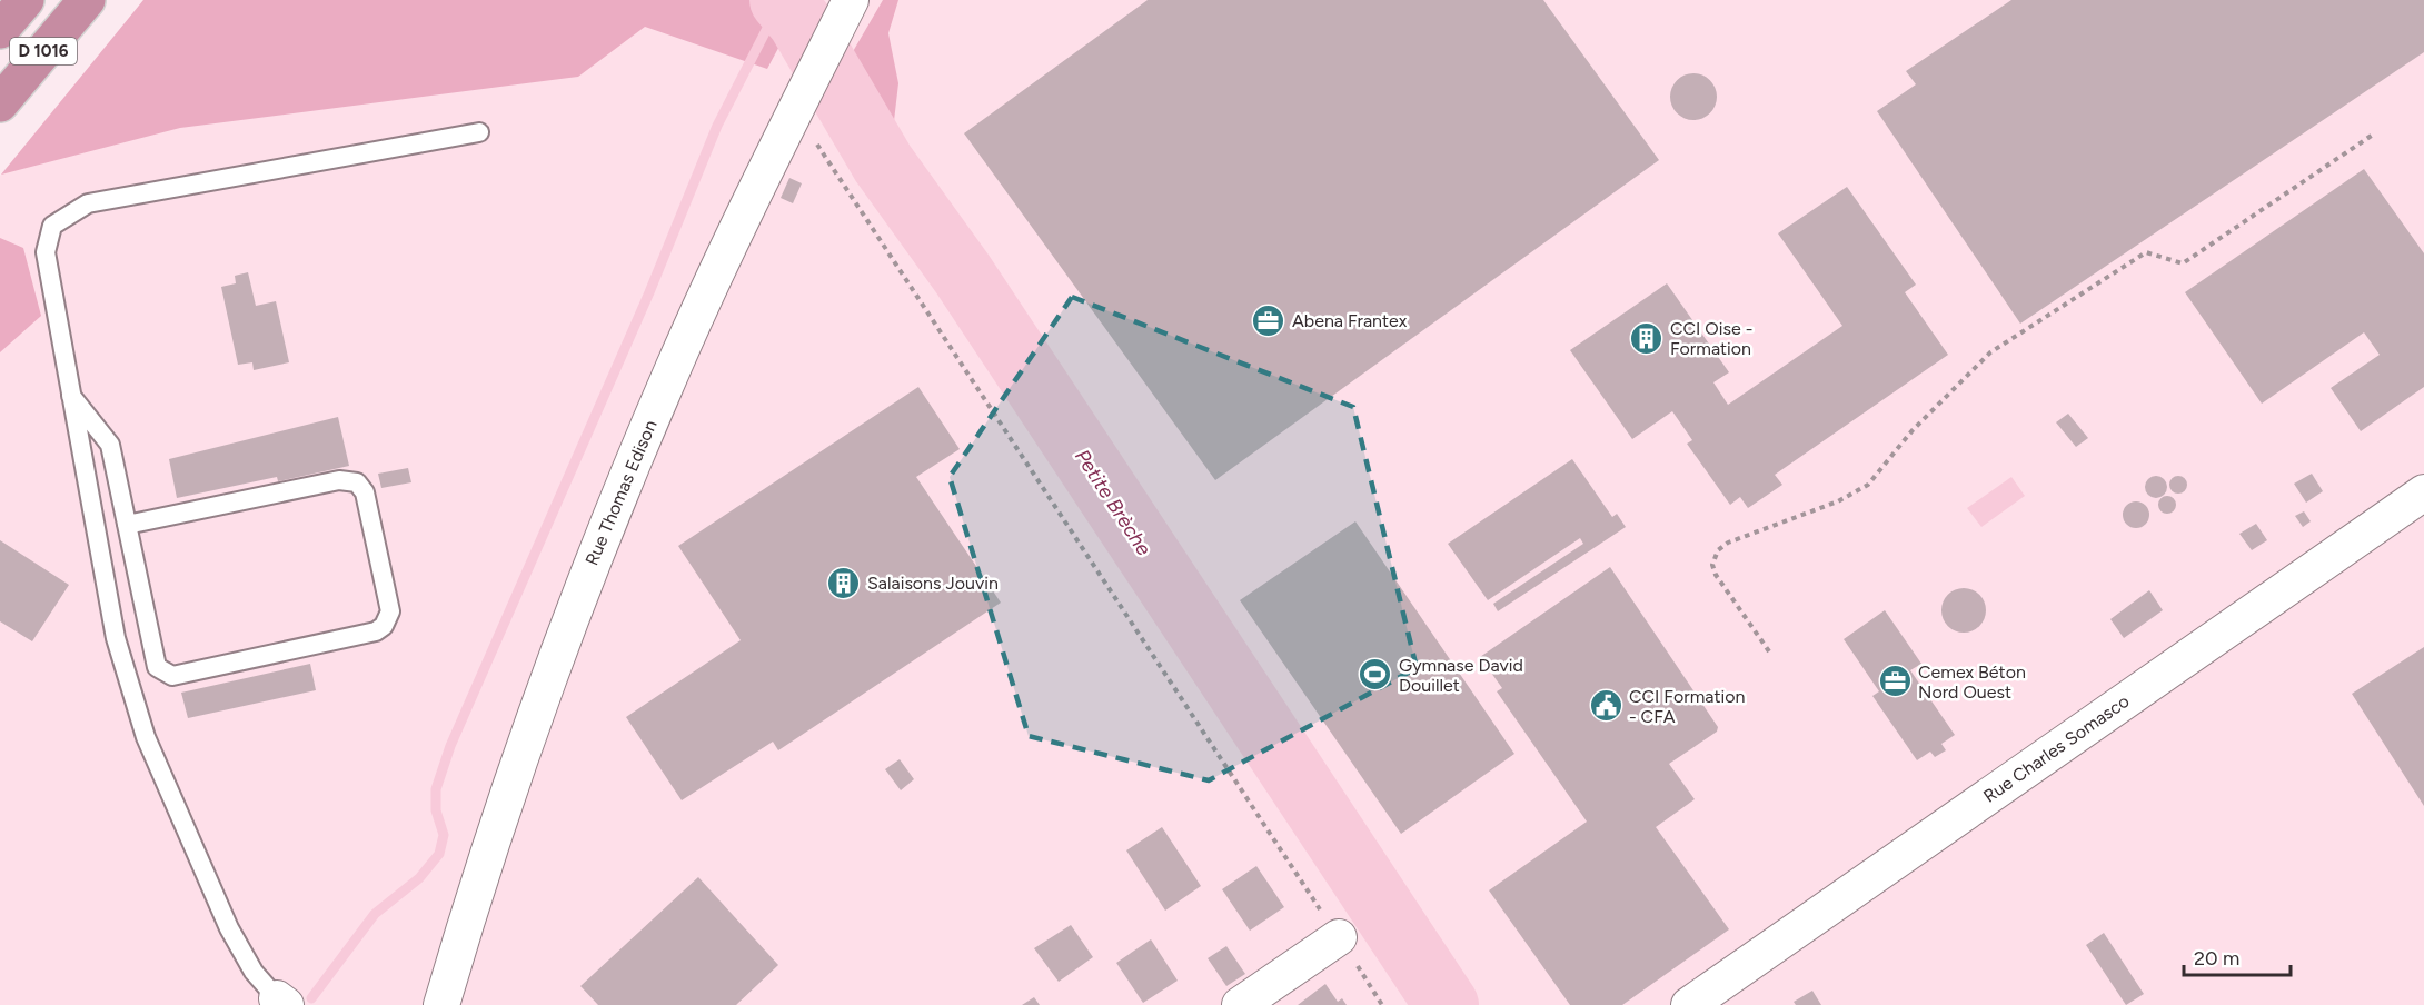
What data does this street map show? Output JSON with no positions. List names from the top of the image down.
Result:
{
  "streets": {
    "highway": ["D 1016"],
    "street": ["Rue Thomas Edison", "Rue Charles Somasco"]
  },
  "water": ["Petite Brèche"],
  "places": {
    "office": ["Abena Frantex", "Cemex Béton Nord Ouest"],
    "building": ["CCI Oise - Formation", "Salaisons Jouvin"],
    "sports": ["Gymnase David Douillet"],
    "public building": ["CCI Formation - CFA"]
  },
  "scale_bar": "20 m"
}
